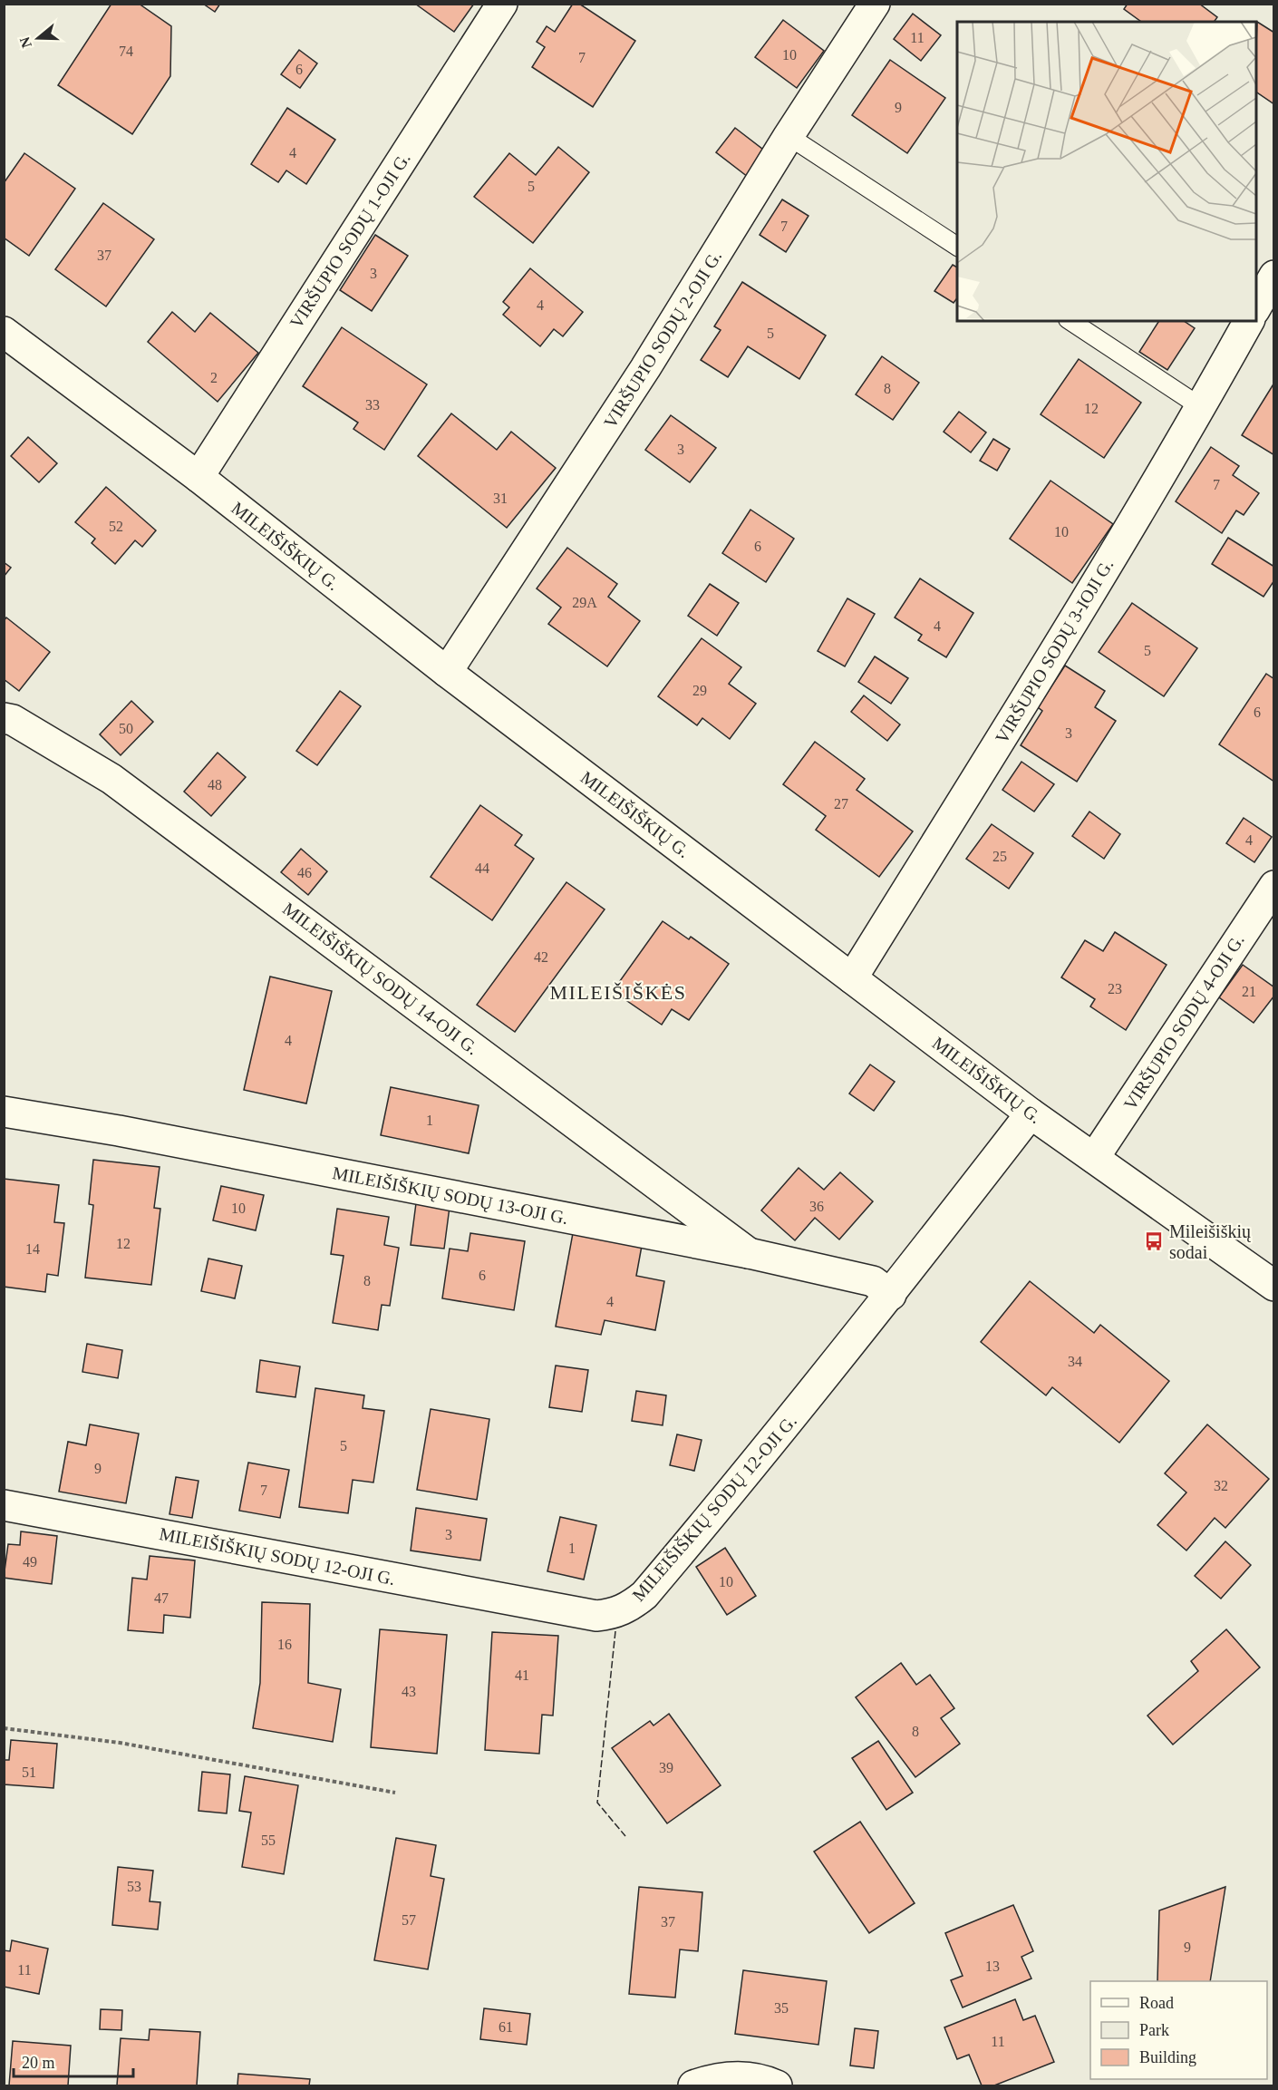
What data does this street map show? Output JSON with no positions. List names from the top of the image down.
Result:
{
  "streets": {
    "street": [
      "VIRŠUPIO SODŲ 1-OJI G.",
      "VIRŠUPIO SODŲ 2-OJI G.",
      "MILEIŠIŠKIŲ G.",
      "VIRŠUPIO SODŲ 3-IOJI G.",
      "MILEIŠIŠKIŲ SODŲ 14-OJI G.",
      "VIRŠUPIO SODŲ 4-OJI G.",
      "MILEIŠIŠKIŲ SODŲ 13-OJI G.",
      "MILEIŠIŠKIŲ SODŲ 12-OJI G."
    ]
  },
  "crossings": [
    ["VIRŠUPIO SODŲ 1-OJI G.", "MILEIŠIŠKIŲ G."],
    ["VIRŠUPIO SODŲ 2-OJI G.", "MILEIŠIŠKIŲ G."],
    ["MILEIŠIŠKIŲ G.", "VIRŠUPIO SODŲ 3-IOJI G."],
    ["MILEIŠIŠKIŲ G.", "VIRŠUPIO SODŲ 4-OJI G."],
    ["MILEIŠIŠKIŲ G.", "MILEIŠIŠKIŲ SODŲ 12-OJI G."],
    ["MILEIŠIŠKIŲ SODŲ 14-OJI G.", "MILEIŠIŠKIŲ SODŲ 13-OJI G."],
    ["MILEIŠIŠKIŲ SODŲ 13-OJI G.", "MILEIŠIŠKIŲ SODŲ 12-OJI G."]
  ],
  "districts": ["MILEIŠIŠKĖS"],
  "places": {
    "bus stop": ["Mileišiškių sodai"]
  },
  "house_numbers": [
    "11",
    "74",
    "10",
    "7",
    "6",
    "9",
    "4",
    "5",
    "7",
    "37",
    "3",
    "4",
    "5",
    "2",
    "8",
    "33",
    "12",
    "3",
    "7",
    "31",
    "52",
    "10",
    "6",
    "29A",
    "4",
    "5",
    "29",
    "6",
    "50",
    "3",
    "48",
    "27",
    "4",
    "25",
    "44",
    "46",
    "42",
    "23",
    "21",
    "4",
    "1",
    "36",
    "10",
    "12",
    "14",
    "6",
    "8",
    "4",
    "34",
    "5",
    "9",
    "32",
    "7",
    "3",
    "1",
    "49",
    "10",
    "47",
    "16",
    "41",
    "43",
    "8",
    "39",
    "51",
    "55",
    "53",
    "57",
    "37",
    "9",
    "13",
    "11",
    "35",
    "61",
    "11"
  ],
  "legend": ["Road", "Park", "Building"],
  "scale_bar": "20 m",
  "north": "left"
}
